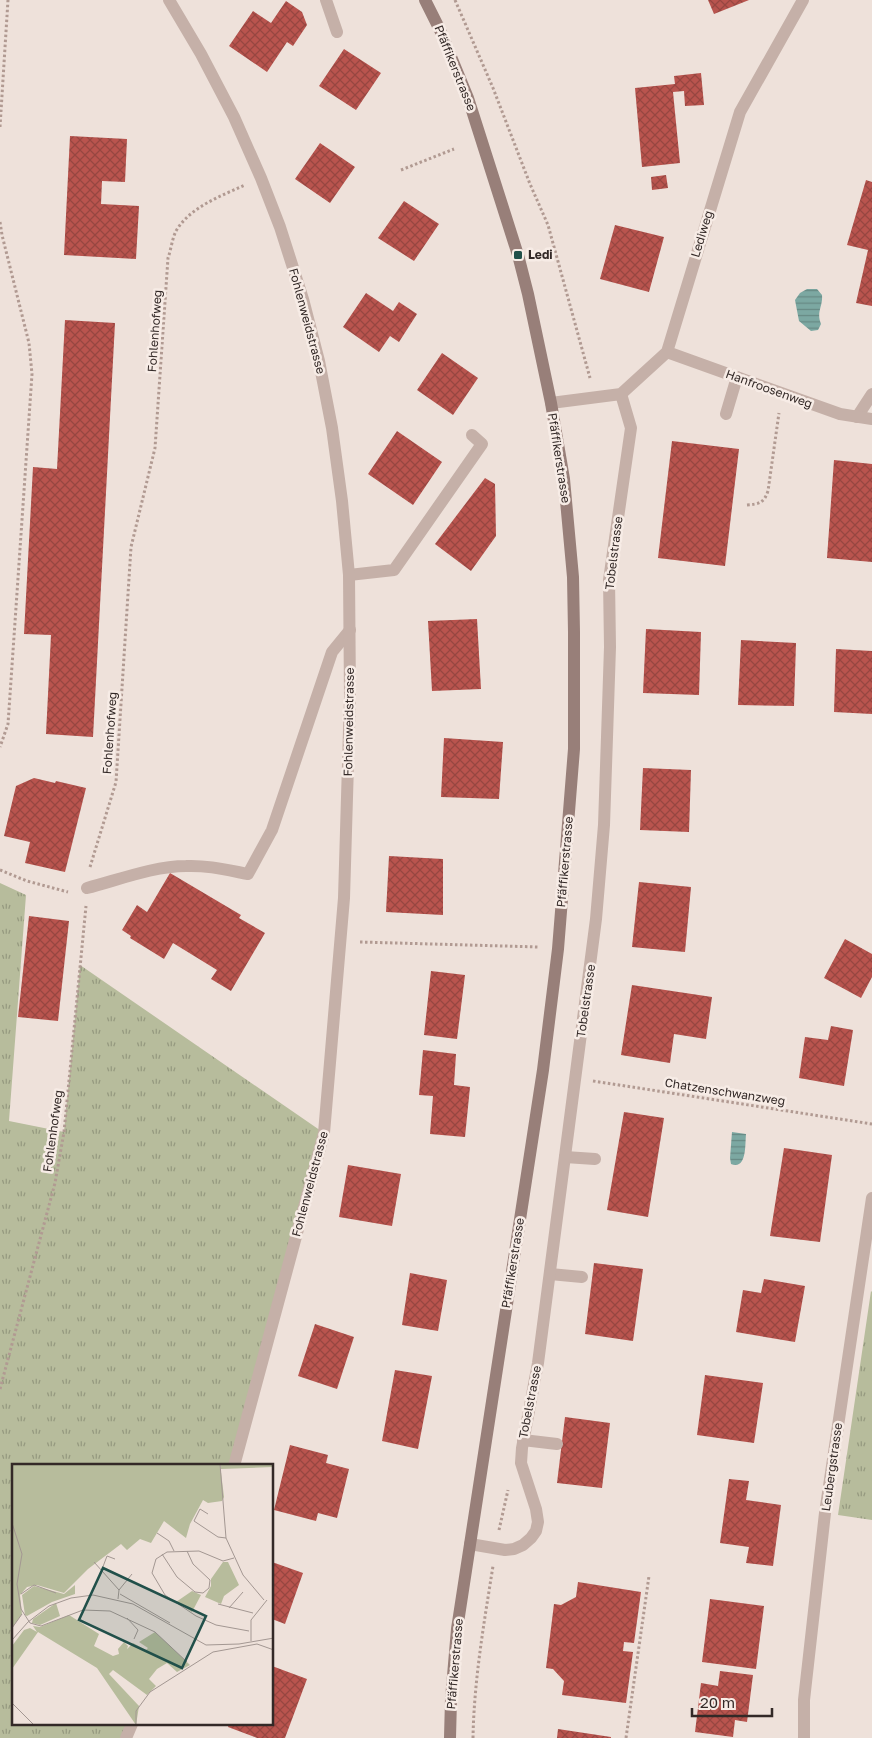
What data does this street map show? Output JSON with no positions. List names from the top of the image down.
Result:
{
  "streets": {
    "main road": ["Pfäffikerstrasse"],
    "street": [
      "Lediweg",
      "Fohlenweidstrasse",
      "Hanfroosenweg",
      "Tobelstrasse",
      "Leubergstrasse"
    ],
    "path": ["Fohlenhofweg", "Chatzenschwanzweg"]
  },
  "crossings": [
    ["Pfäffikerstrasse", "Tobelstrasse"],
    ["Lediweg", "Hanfroosenweg"],
    ["Fohlenweidstrasse", "Fohlenhofweg"],
    ["Tobelstrasse", "Chatzenschwanzweg"]
  ],
  "places": {
    "transit": ["Ledi"]
  },
  "scale_bar": "20 m"
}
